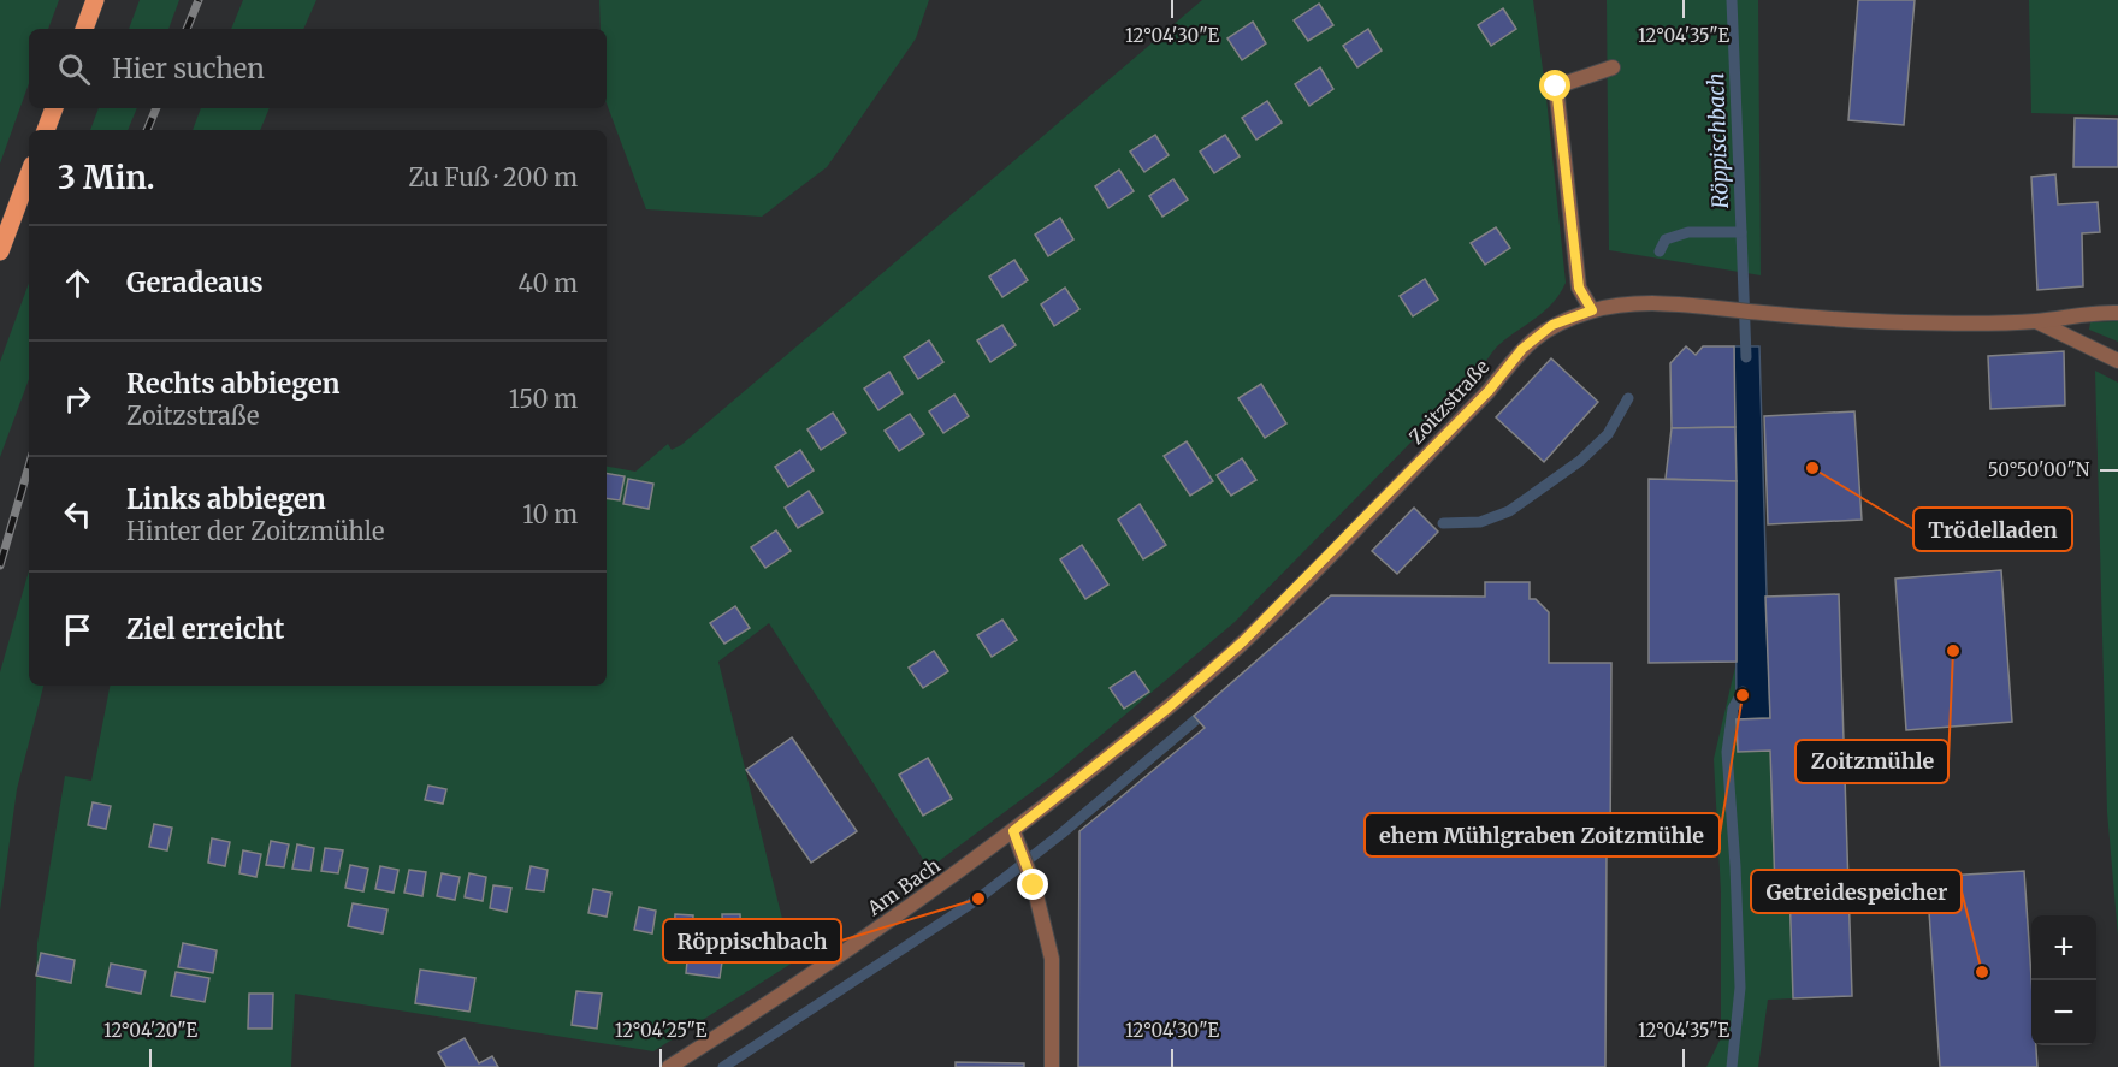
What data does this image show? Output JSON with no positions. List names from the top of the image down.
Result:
{
  "streets": {
    "street": ["Zoitzstraße", "Am Bach"]
  },
  "crossings": [
    ["Zoitzstraße", "Am Bach"]
  ],
  "water": ["Röppischbach"],
  "places": [
    "Trödelladen",
    "Zoitzmühle",
    "ehem Mühlgraben Zoitzmühle",
    "Röppischbach",
    "Getreidespeicher"
  ],
  "page": {
    "search": "Hier suchen",
    "heading": ["3 Min.", "Zu Fuß · 200 m"],
    "list": [
      ["Geradeaus", "40 m"],
      ["Rechts abbiegen", "Zoitzstraße", "150 m"],
      ["Links abbiegen", "Hinter der Zoitzmühle", "10 m"],
      "Ziel erreicht"
    ],
    "map_buttons": ["+", "−"]
  },
  "coordinates": [
    "12°04'30\"E",
    "12°04'35\"E",
    "50°50'00\"N",
    "12°04'20\"E",
    "12°04'25\"E"
  ]
}
